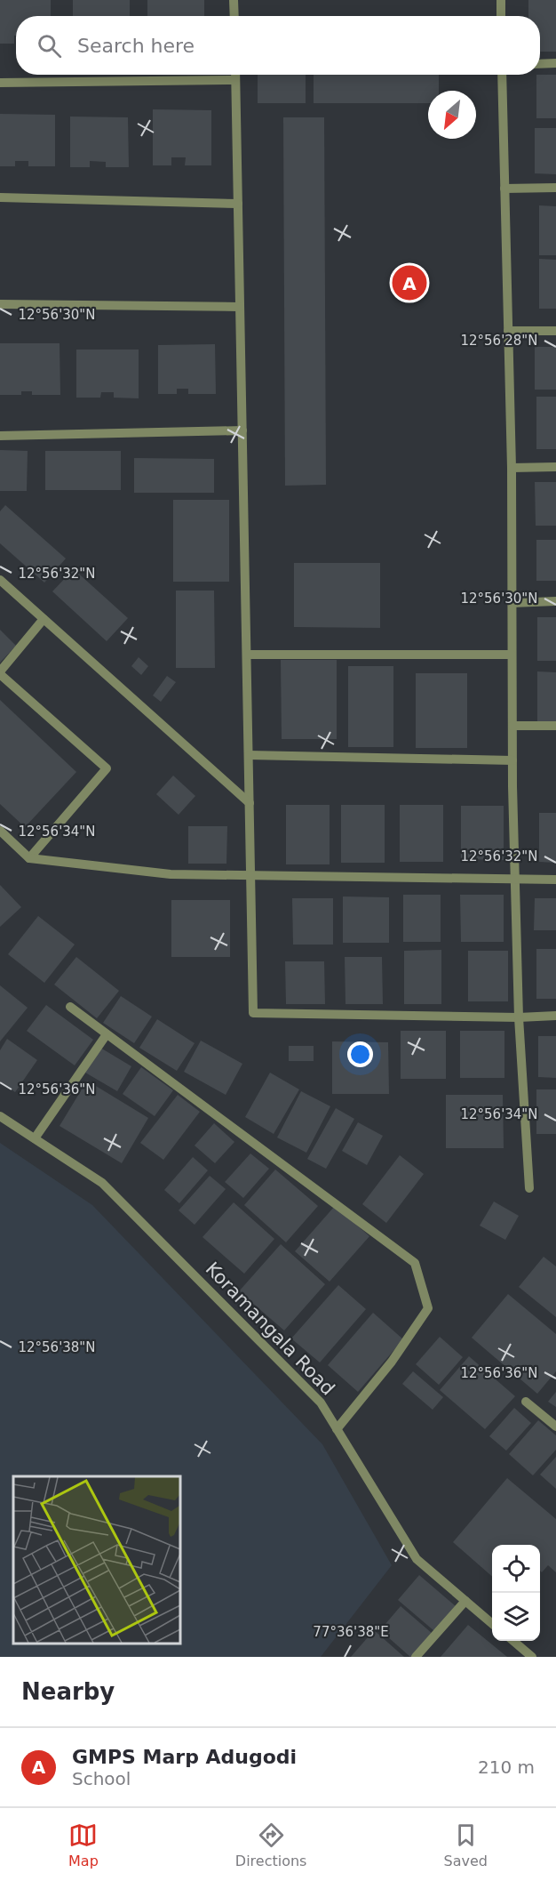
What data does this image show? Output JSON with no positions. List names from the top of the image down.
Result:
{
  "streets": {
    "street": ["Koramangala Road"]
  },
  "north": "bottom left",
  "page": {
    "search": "Search here",
    "pins": "A",
    "heading": "Nearby",
    "list": [
      {
        "mark": "A",
        "name": "GMPS Marp Adugodi",
        "note": "School",
        "value": "210 m"
      }
    ],
    "nav": ["Map", "Directions", "Saved"]
  },
  "coordinates": [
    "12°56'30\"N",
    "12°56'28\"N",
    "12°56'32\"N",
    "12°56'34\"N",
    "12°56'36\"N",
    "12°56'38\"N",
    "77°36'38\"E"
  ]
}
